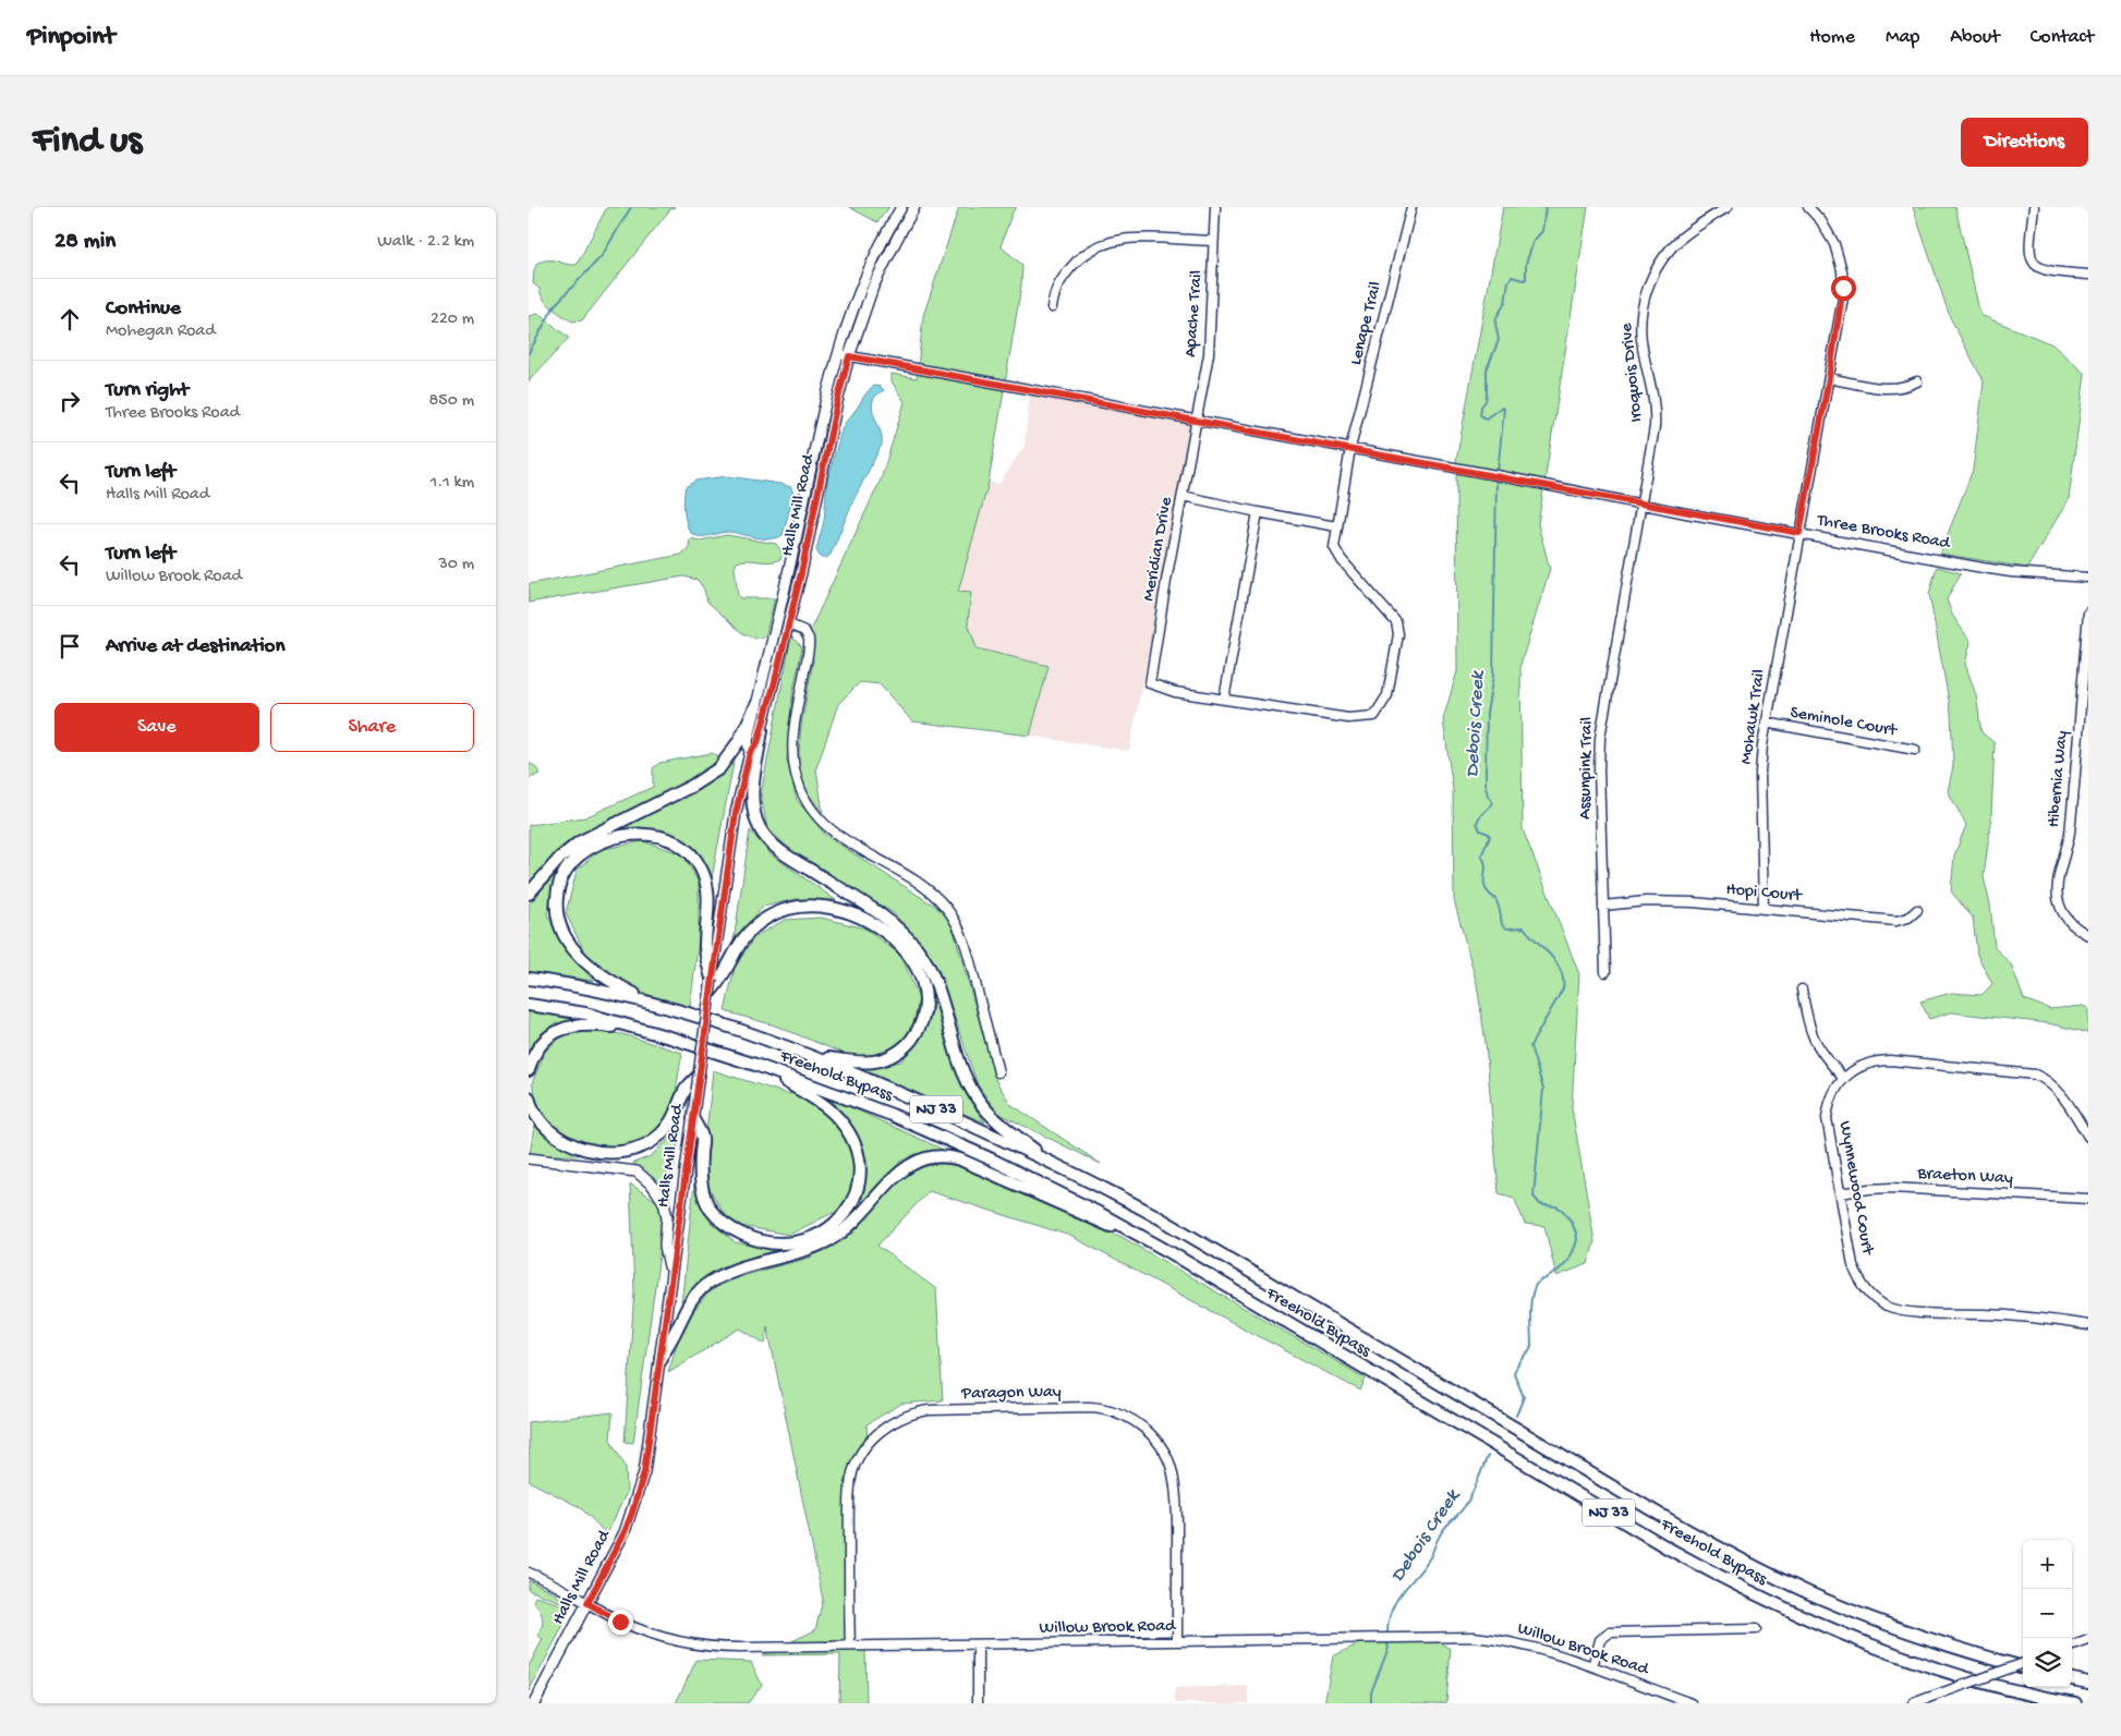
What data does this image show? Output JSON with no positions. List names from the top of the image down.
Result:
{
  "streets": {
    "highway": ["Freehold Bypass", "NJ 33"],
    "main road": ["Halls Mill Road"],
    "street": [
      "Apache Trail",
      "Lenape Trail",
      "Iroquois Drive",
      "Three Brooks Road",
      "Meridian Drive",
      "Mohawk Trail",
      "Seminole Court",
      "Assunpink Trail",
      "Hibernia Way",
      "Hopi Court",
      "Braeton Way",
      "Wynnewood Court",
      "Paragon Way",
      "Willow Brook Road"
    ]
  },
  "crossings": [
    ["Apache Trail", "Three Brooks Road"],
    ["Apache Trail", "Meridian Drive"],
    ["Lenape Trail", "Three Brooks Road"],
    ["Lenape Trail", "Meridian Drive"],
    ["Iroquois Drive", "Three Brooks Road"],
    ["Iroquois Drive", "Assunpink Trail"],
    ["Halls Mill Road", "Three Brooks Road"],
    ["Halls Mill Road", "Willow Brook Road"],
    ["Three Brooks Road", "Meridian Drive"],
    ["Three Brooks Road", "Mohawk Trail"],
    ["Three Brooks Road", "Assunpink Trail"],
    ["Mohawk Trail", "Seminole Court"],
    ["Mohawk Trail", "Hopi Court"],
    ["Assunpink Trail", "Hopi Court"],
    ["Braeton Way", "Wynnewood Court"],
    ["Paragon Way", "Willow Brook Road"]
  ],
  "water": ["Debois Creek"],
  "page": {
    "header": "Pinpoint",
    "nav": [
      "Home",
      "Map",
      "About",
      "Contact"
    ],
    "buttons": [
      "Directions",
      ["Save", "Share"]
    ],
    "title": "Find us",
    "heading": ["28 min", "Walk · 2.2 km"],
    "list": [
      ["Continue", "Mohegan Road", "220 m"],
      ["Turn right", "Three Brooks Road", "850 m"],
      ["Turn left", "Halls Mill Road", "1.1 km"],
      ["Turn left", "Willow Brook Road", "30 m"],
      "Arrive at destination"
    ],
    "map_buttons": ["+", "−"]
  }
}
